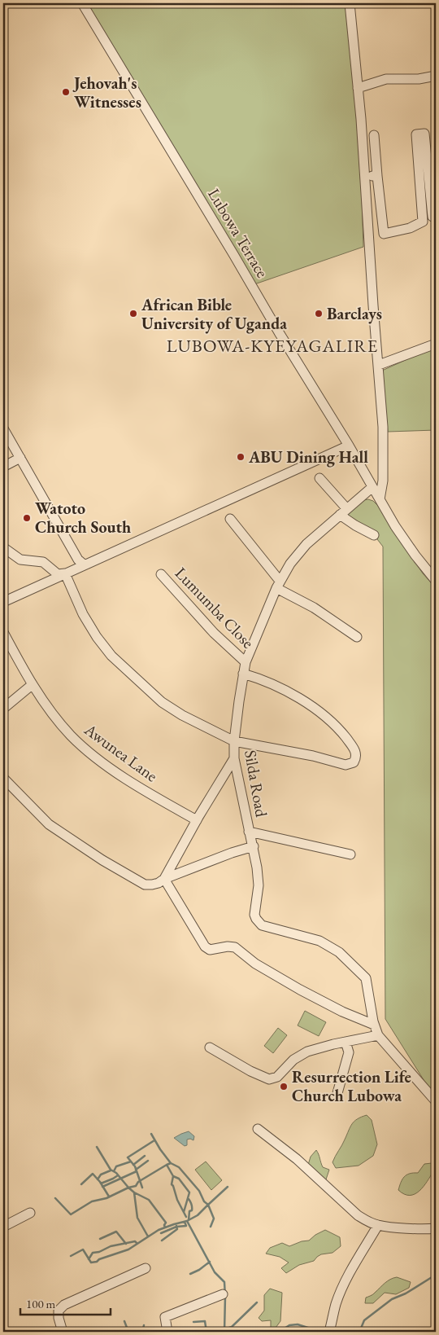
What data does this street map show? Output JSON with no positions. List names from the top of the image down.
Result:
{
  "streets": {
    "street": [
      "Lubowa Terrace",
      "Lumumba Close",
      "Awunea Lane",
      "Silda Road"
    ]
  },
  "crossings": [
    ["Lubowa Terrace", "Silda Road"],
    ["Lumumba Close", "Silda Road"]
  ],
  "districts": ["LUBOWA-KYEYAGALIRE"],
  "places": [
    "Jehovah's Witnesses",
    "African Bible University of Uganda",
    "Barclays",
    "ABU Dining Hall",
    "Watoto Church South",
    "Resurrection Life Church Lubowa"
  ],
  "scale_bar": "100 m"
}
